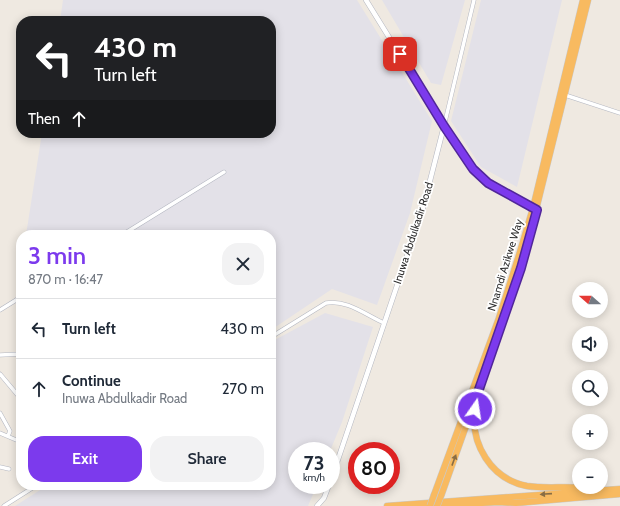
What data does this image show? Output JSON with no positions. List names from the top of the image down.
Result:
{
  "streets": {
    "highway": ["Nnamdi Azikwe Way"],
    "street": ["Inuwa Abdulkadir Road"]
  },
  "north": "left",
  "page": {
    "turn": ["430 m", "Turn left"],
    "then": "Then",
    "heading": ["3 min", "870 m · 16:47"],
    "map_buttons": ["+", "−"],
    "list": [
      {
        "name": "Turn left",
        "value": "430 m"
      },
      {
        "name": "Continue",
        "note": "Inuwa Abdulkadir Road",
        "value": "270 m"
      }
    ],
    "buttons": ["Exit", "Share"],
    "speed": "73 km/h",
    "limit": "80"
  }
}
